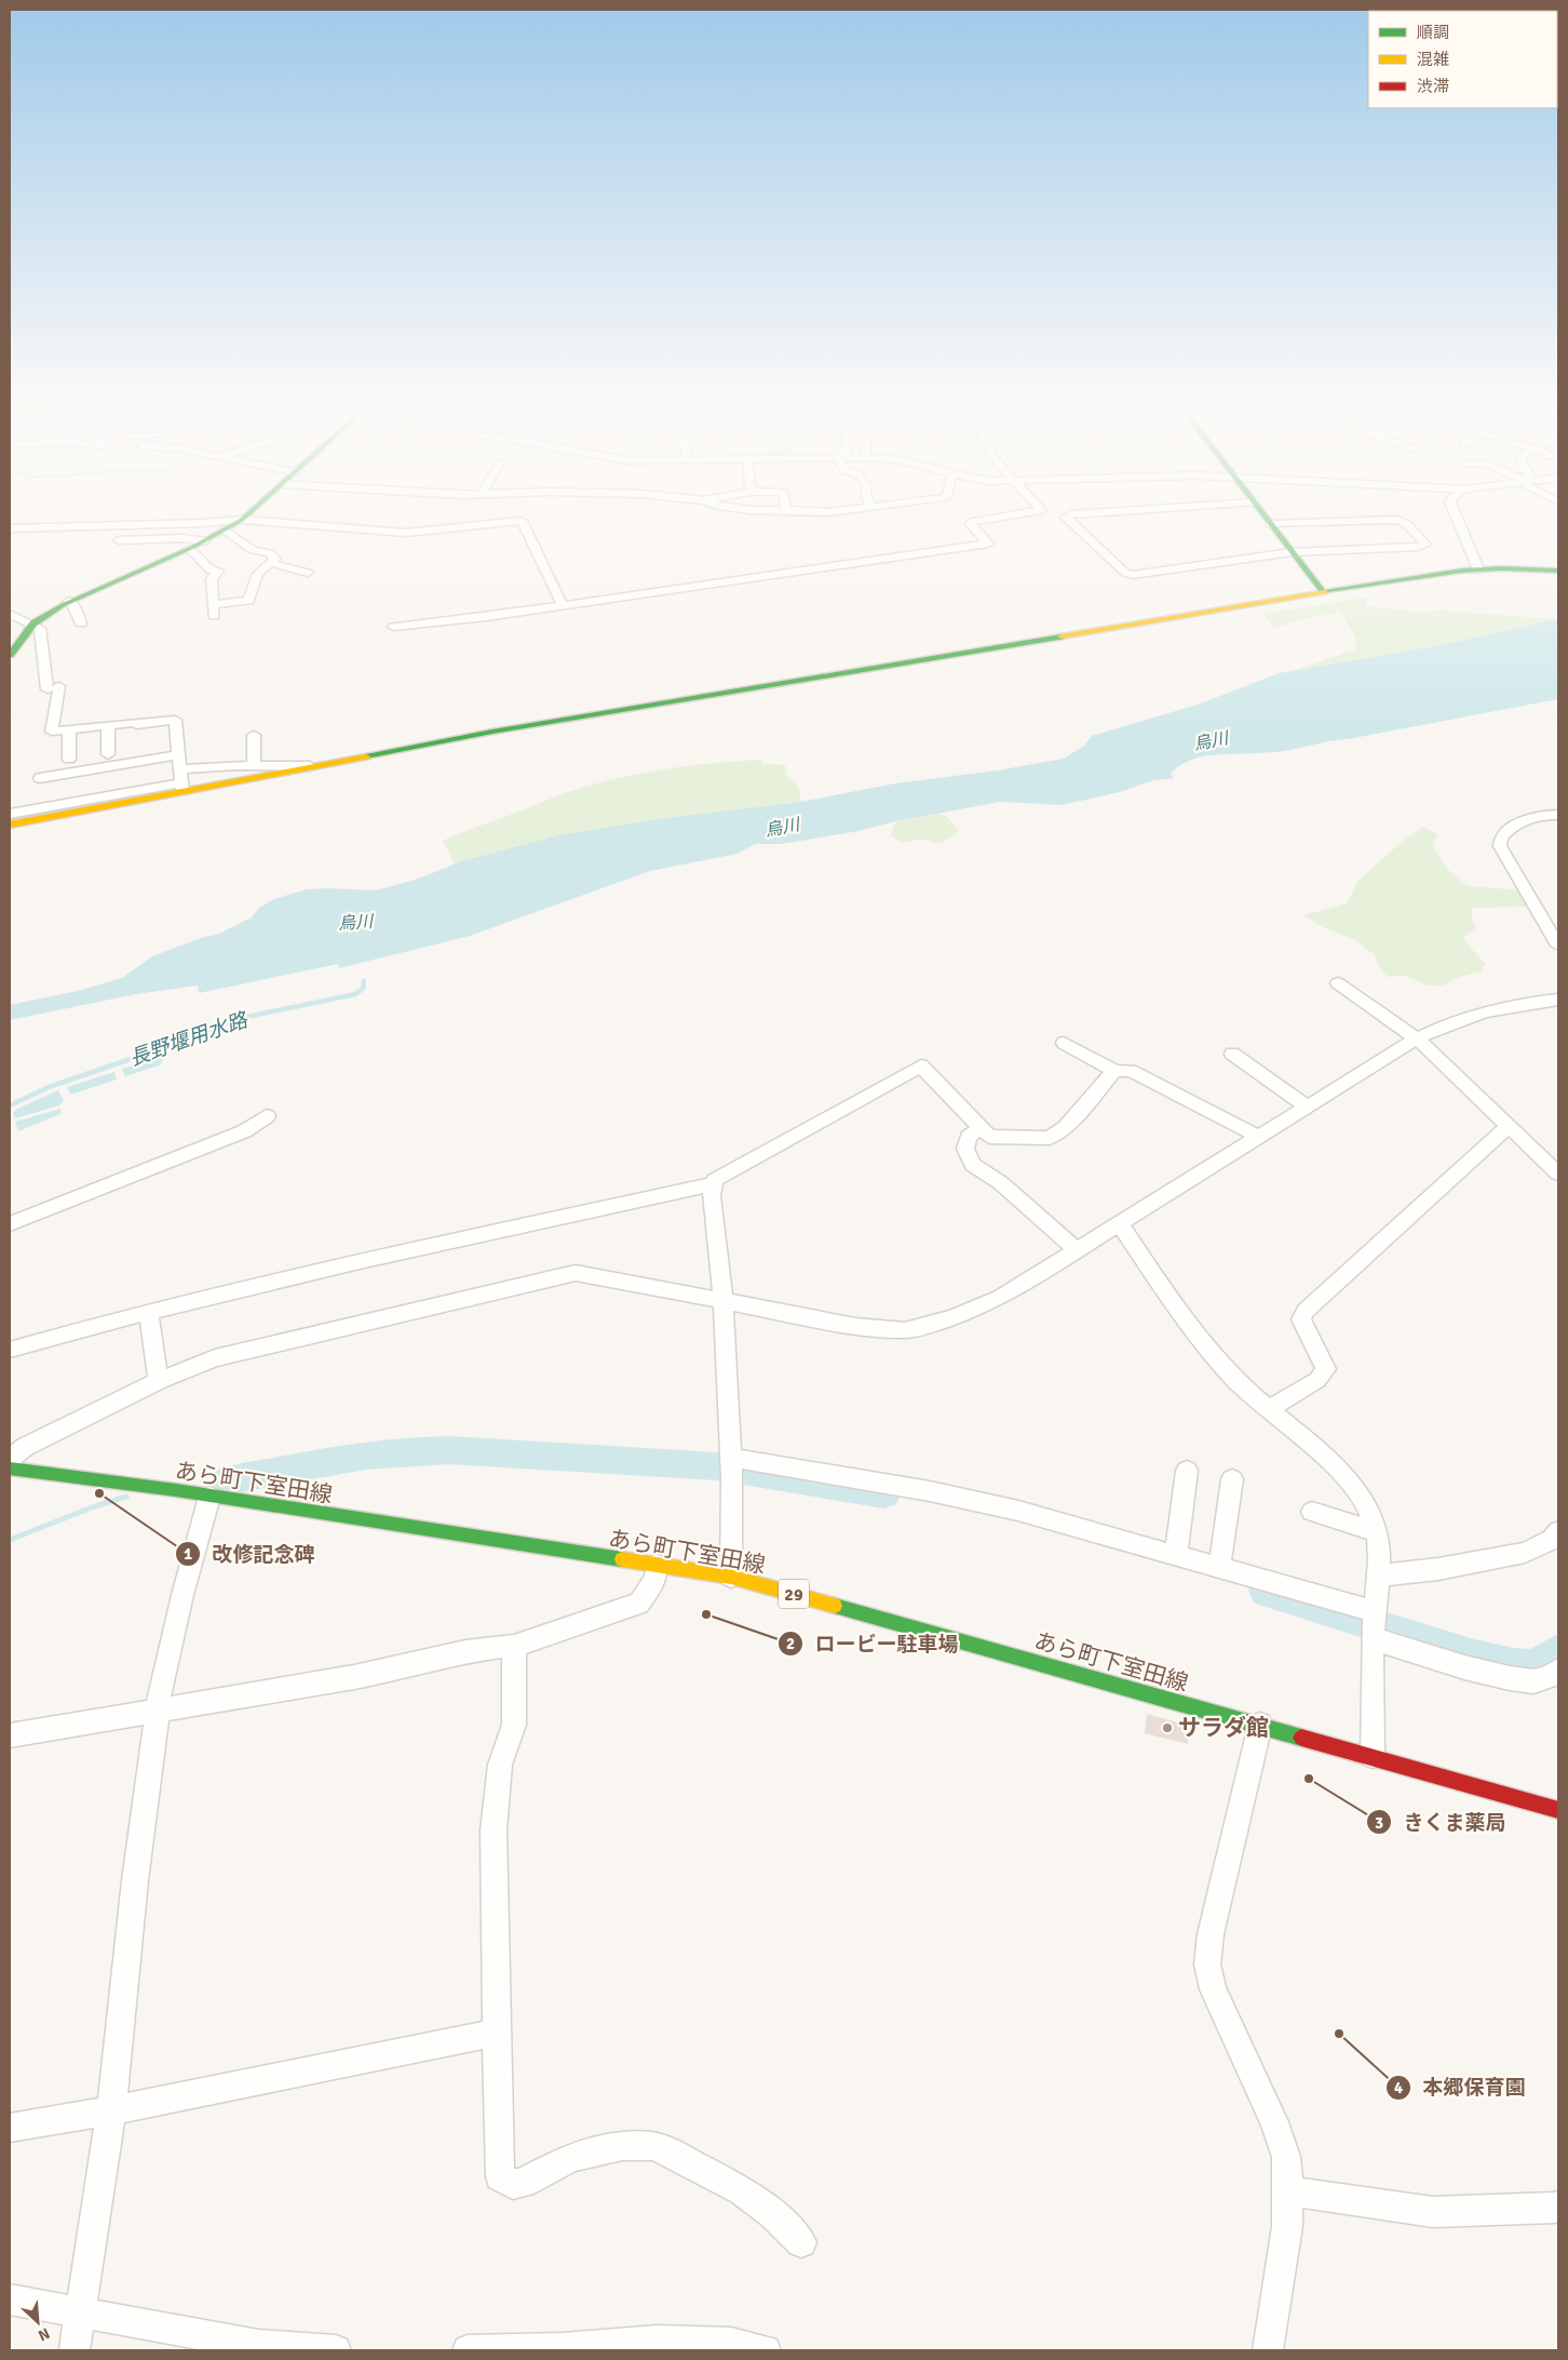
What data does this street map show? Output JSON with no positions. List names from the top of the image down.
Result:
{
  "streets": {
    "main road": ["あら町下室田線", "29"]
  },
  "water": ["烏川", "長野堰用水路"],
  "places": [
    "改修記念碑",
    "ロービー駐車場",
    "サラダ館",
    "きくま薬局",
    "本郷保育園"
  ],
  "legend": ["順調", "混雑", "渋滞"],
  "north": "bottom right"
}
